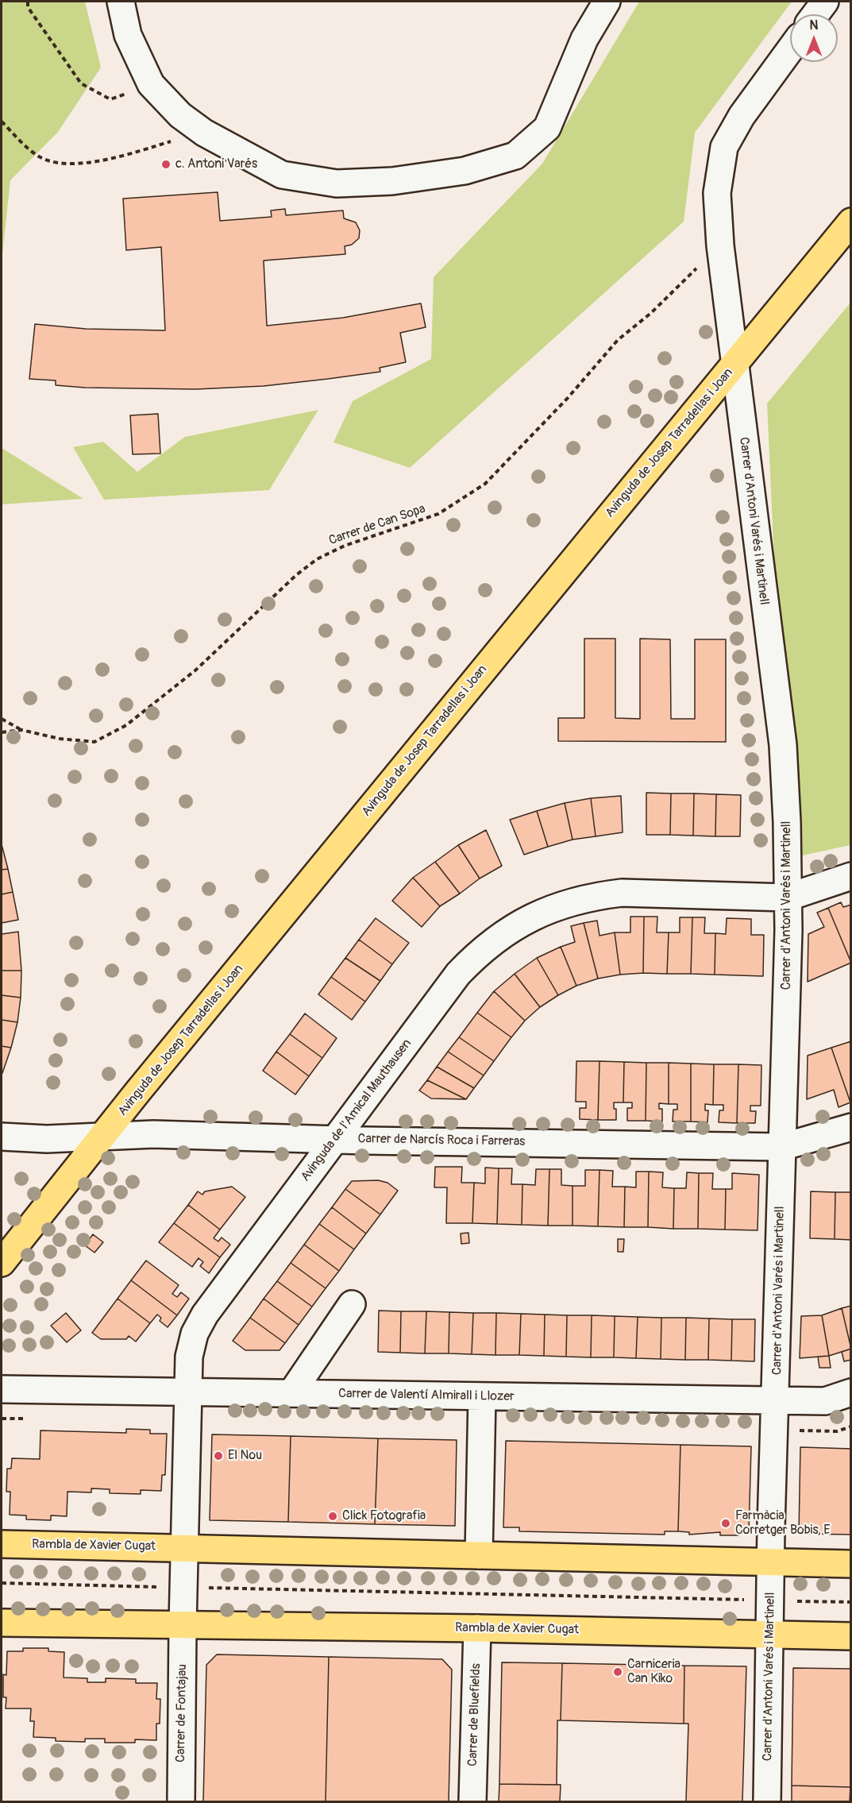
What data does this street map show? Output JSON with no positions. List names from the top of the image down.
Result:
{
  "streets": {
    "main road": ["Avinguda de Josep Tarradellas i Joan", "Rambla de Xavier Cugat"],
    "street": [
      "Carrer d'Antoni Varés i Martinell",
      "Avinguda de l'Amical Mauthausen",
      "Carrer de Narcís Roca i Farreras",
      "Carrer de Valentí Almirall i Llozer",
      "Carrer de Fontajau",
      "Carrer de Bluefields"
    ],
    "path": ["Carrer de Can Sopa"]
  },
  "crossings": [
    ["Avinguda de Josep Tarradellas i Joan", "Carrer d'Antoni Varés i Martinell"],
    ["Avinguda de Josep Tarradellas i Joan", "Carrer de Narcís Roca i Farreras"],
    ["Carrer d'Antoni Varés i Martinell", "Carrer de Can Sopa"],
    ["Carrer d'Antoni Varés i Martinell", "Avinguda de l'Amical Mauthausen"],
    ["Carrer d'Antoni Varés i Martinell", "Carrer de Narcís Roca i Farreras"],
    ["Carrer d'Antoni Varés i Martinell", "Carrer de Valentí Almirall i Llozer"],
    ["Carrer d'Antoni Varés i Martinell", "Rambla de Xavier Cugat"],
    ["Avinguda de l'Amical Mauthausen", "Carrer de Narcís Roca i Farreras"],
    ["Avinguda de l'Amical Mauthausen", "Carrer de Valentí Almirall i Llozer"],
    ["Avinguda de l'Amical Mauthausen", "Rambla de Xavier Cugat"],
    ["Rambla de Xavier Cugat", "Carrer de Fontajau"],
    ["Rambla de Xavier Cugat", "Carrer de Bluefields"]
  ],
  "places": [
    "c. Antoni Varés",
    "El Nou",
    "Click Fotografia",
    "Farmàcia Corretger Bobis, E",
    "Carniceria Can Kiko"
  ],
  "north": "top"
}
